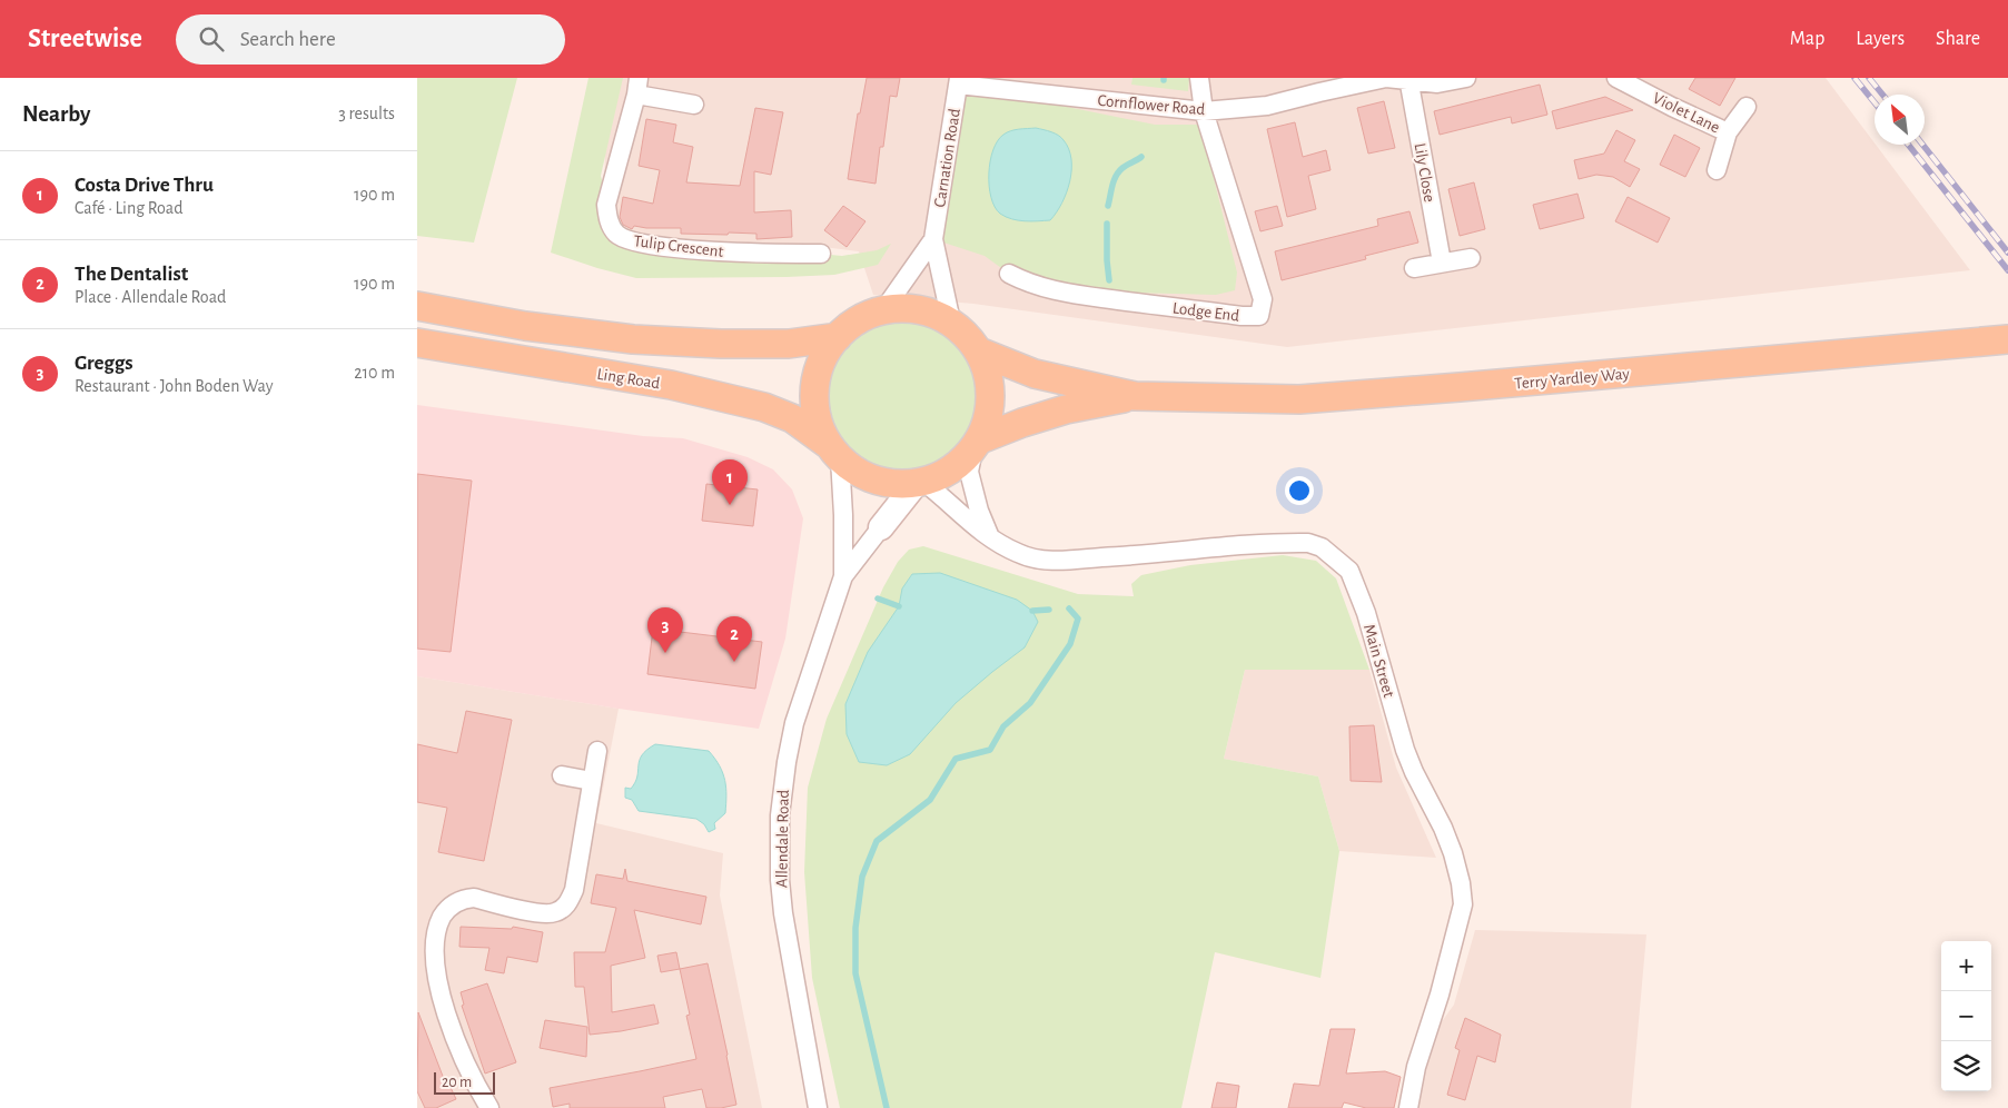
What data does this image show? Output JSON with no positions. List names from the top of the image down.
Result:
{
  "streets": {
    "main road": ["Ling Road", "Terry Yardley Way"],
    "street": [
      "Cornflower Road",
      "Violet Lane",
      "Carnation Road",
      "Lily Close",
      "Tulip Crescent",
      "Lodge End",
      "Main Street",
      "Allendale Road"
    ]
  },
  "crossings": [
    ["Cornflower Road", "Carnation Road"],
    ["Cornflower Road", "Lily Close"],
    ["Cornflower Road", "Lodge End"],
    ["Carnation Road", "Ling Road"],
    ["Carnation Road", "Terry Yardley Way"],
    ["Carnation Road", "Main Street"],
    ["Carnation Road", "Allendale Road"],
    ["Ling Road", "Terry Yardley Way"],
    ["Ling Road", "Main Street"],
    ["Ling Road", "Allendale Road"],
    ["Terry Yardley Way", "Main Street"],
    ["Terry Yardley Way", "Allendale Road"],
    ["Main Street", "Allendale Road"]
  ],
  "scale_bar": "20 m",
  "north": "top left",
  "page": {
    "header": "Streetwise",
    "search": "Search here",
    "nav": ["Map", "Layers", "Share"],
    "heading": ["Nearby", "3 results"],
    "list": [
      {
        "mark": "1",
        "name": "Costa Drive Thru",
        "note": "Café · Ling Road",
        "value": "190 m"
      },
      {
        "mark": "2",
        "name": "The Dentalist",
        "note": "Place · Allendale Road",
        "value": "190 m"
      },
      {
        "mark": "3",
        "name": "Greggs",
        "note": "Restaurant · John Boden Way",
        "value": "210 m"
      }
    ],
    "pins": ["1", "3", "2"],
    "map_buttons": ["+", "−"],
    "scale": "20 m"
  }
}
